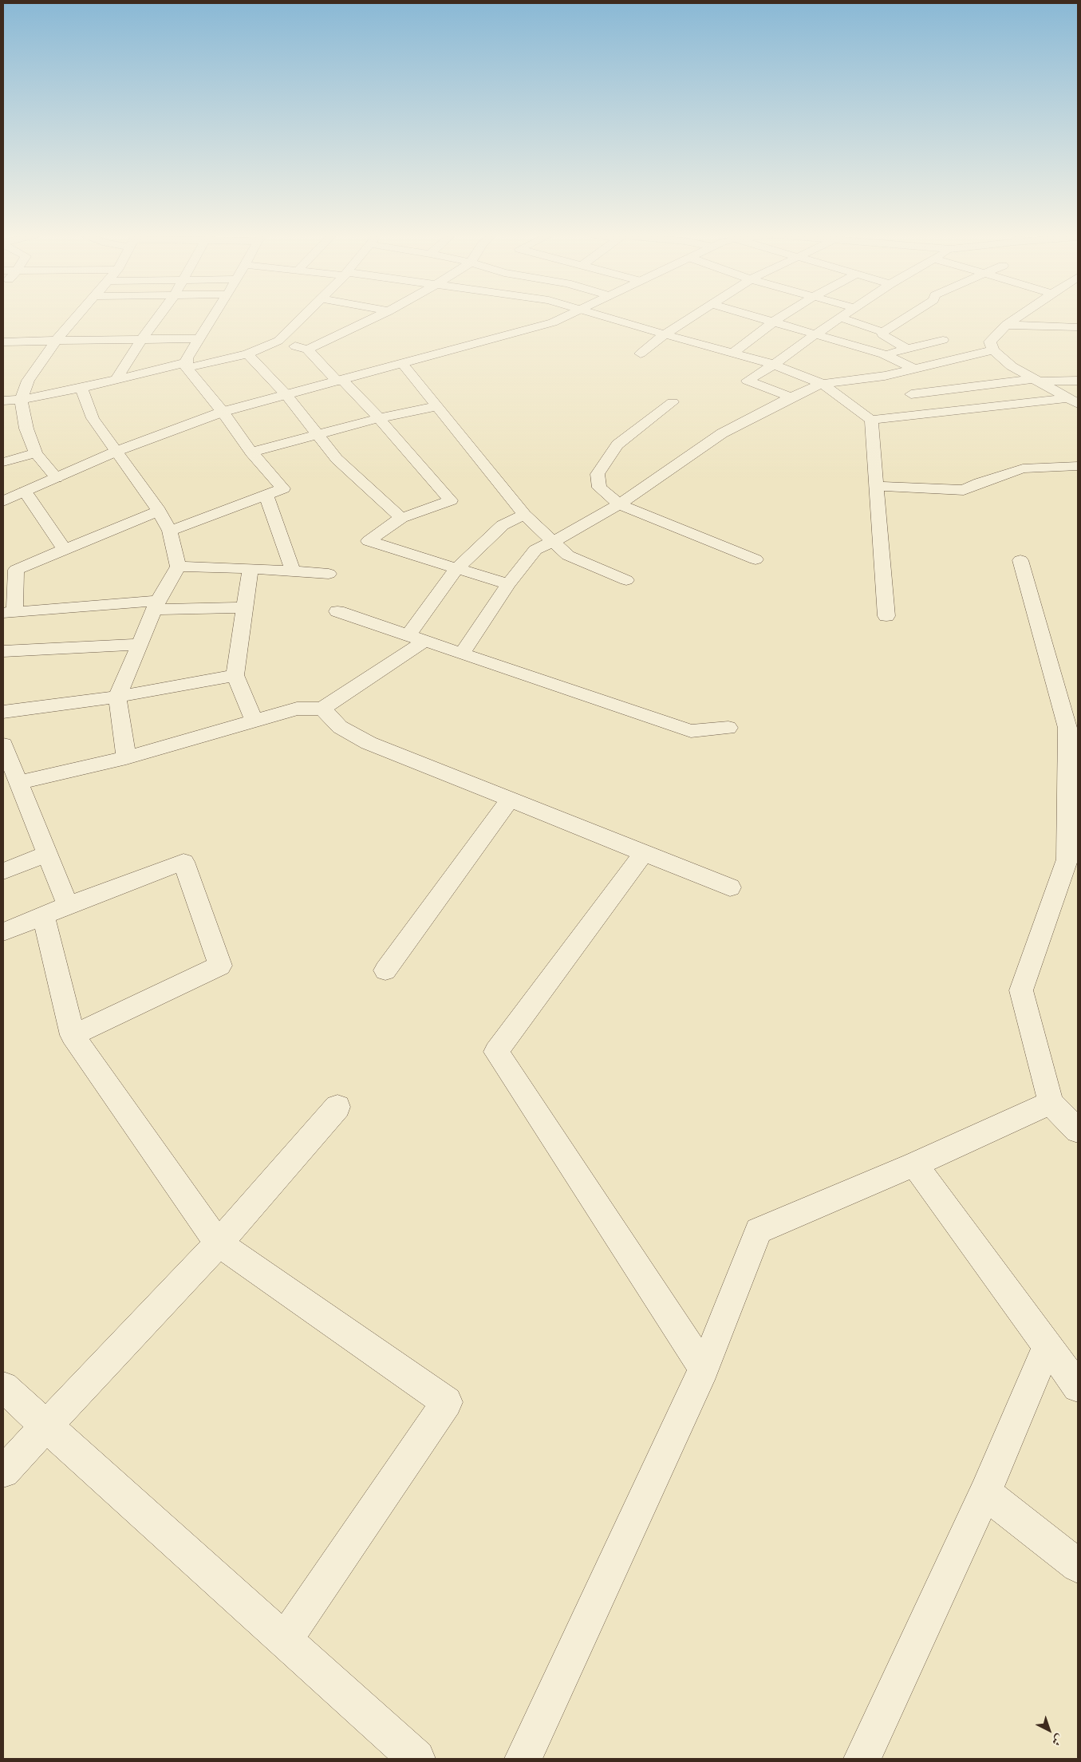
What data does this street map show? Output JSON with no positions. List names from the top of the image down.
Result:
{
  "north": "bottom right"
}
